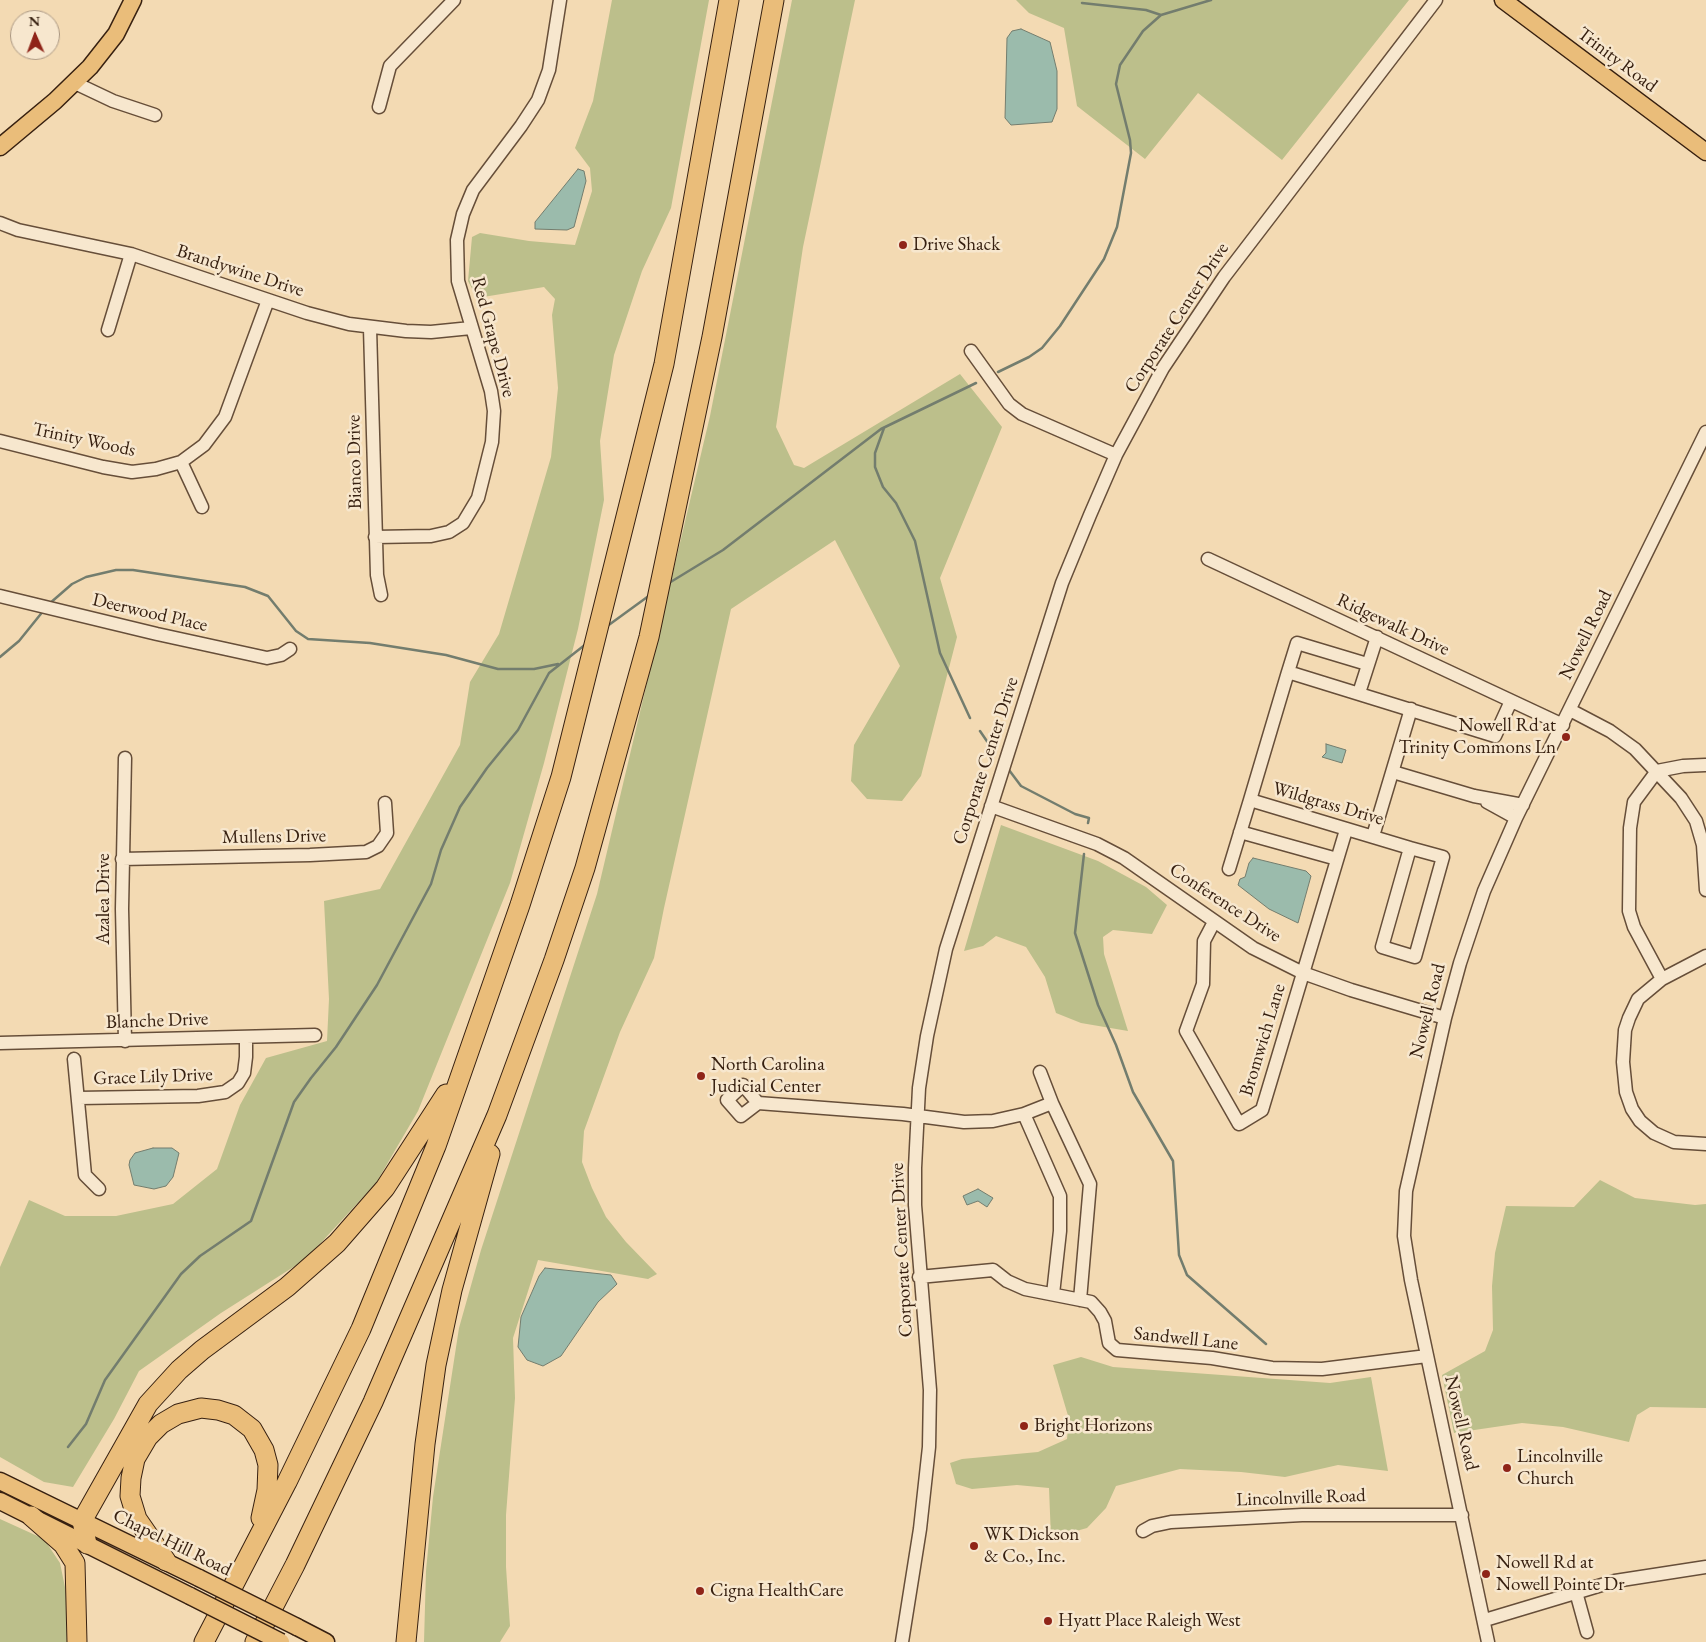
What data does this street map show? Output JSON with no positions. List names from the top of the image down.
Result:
{
  "streets": {
    "main road": ["Trinity Road", "Chapel Hill Road"],
    "street": [
      "Brandywine Drive",
      "Corporate Center Drive",
      "Red Grape Drive",
      "Trinity Woods",
      "Bianco Drive",
      "Deerwood Place",
      "Ridgewalk Drive",
      "Nowell Road",
      "Wildgrass Drive",
      "Mullens Drive",
      "Azalea Drive",
      "Conference Drive",
      "Blanche Drive",
      "Bromwich Lane",
      "Grace Lily Drive",
      "Sandwell Lane",
      "Lincolnville Road"
    ]
  },
  "crossings": [
    ["Brandywine Drive", "Red Grape Drive"],
    ["Brandywine Drive", "Trinity Woods"],
    ["Brandywine Drive", "Bianco Drive"],
    ["Corporate Center Drive", "Conference Drive"],
    ["Corporate Center Drive", "Sandwell Lane"],
    ["Red Grape Drive", "Bianco Drive"],
    ["Ridgewalk Drive", "Nowell Road"],
    ["Nowell Road", "Conference Drive"],
    ["Nowell Road", "Sandwell Lane"],
    ["Nowell Road", "Lincolnville Road"],
    ["Mullens Drive", "Azalea Drive"],
    ["Azalea Drive", "Blanche Drive"],
    ["Conference Drive", "Bromwich Lane"],
    ["Blanche Drive", "Grace Lily Drive"]
  ],
  "places": [
    "Drive Shack",
    "Nowell Rd at Trinity Commons Ln",
    "North Carolina Judicial Center",
    "Bright Horizons",
    "Lincolnville Church",
    "WK Dickson & Co., Inc.",
    "Nowell Rd at Nowell Pointe Dr",
    "Cigna HealthCare",
    "Hyatt Place Raleigh West"
  ],
  "north": "top"
}
